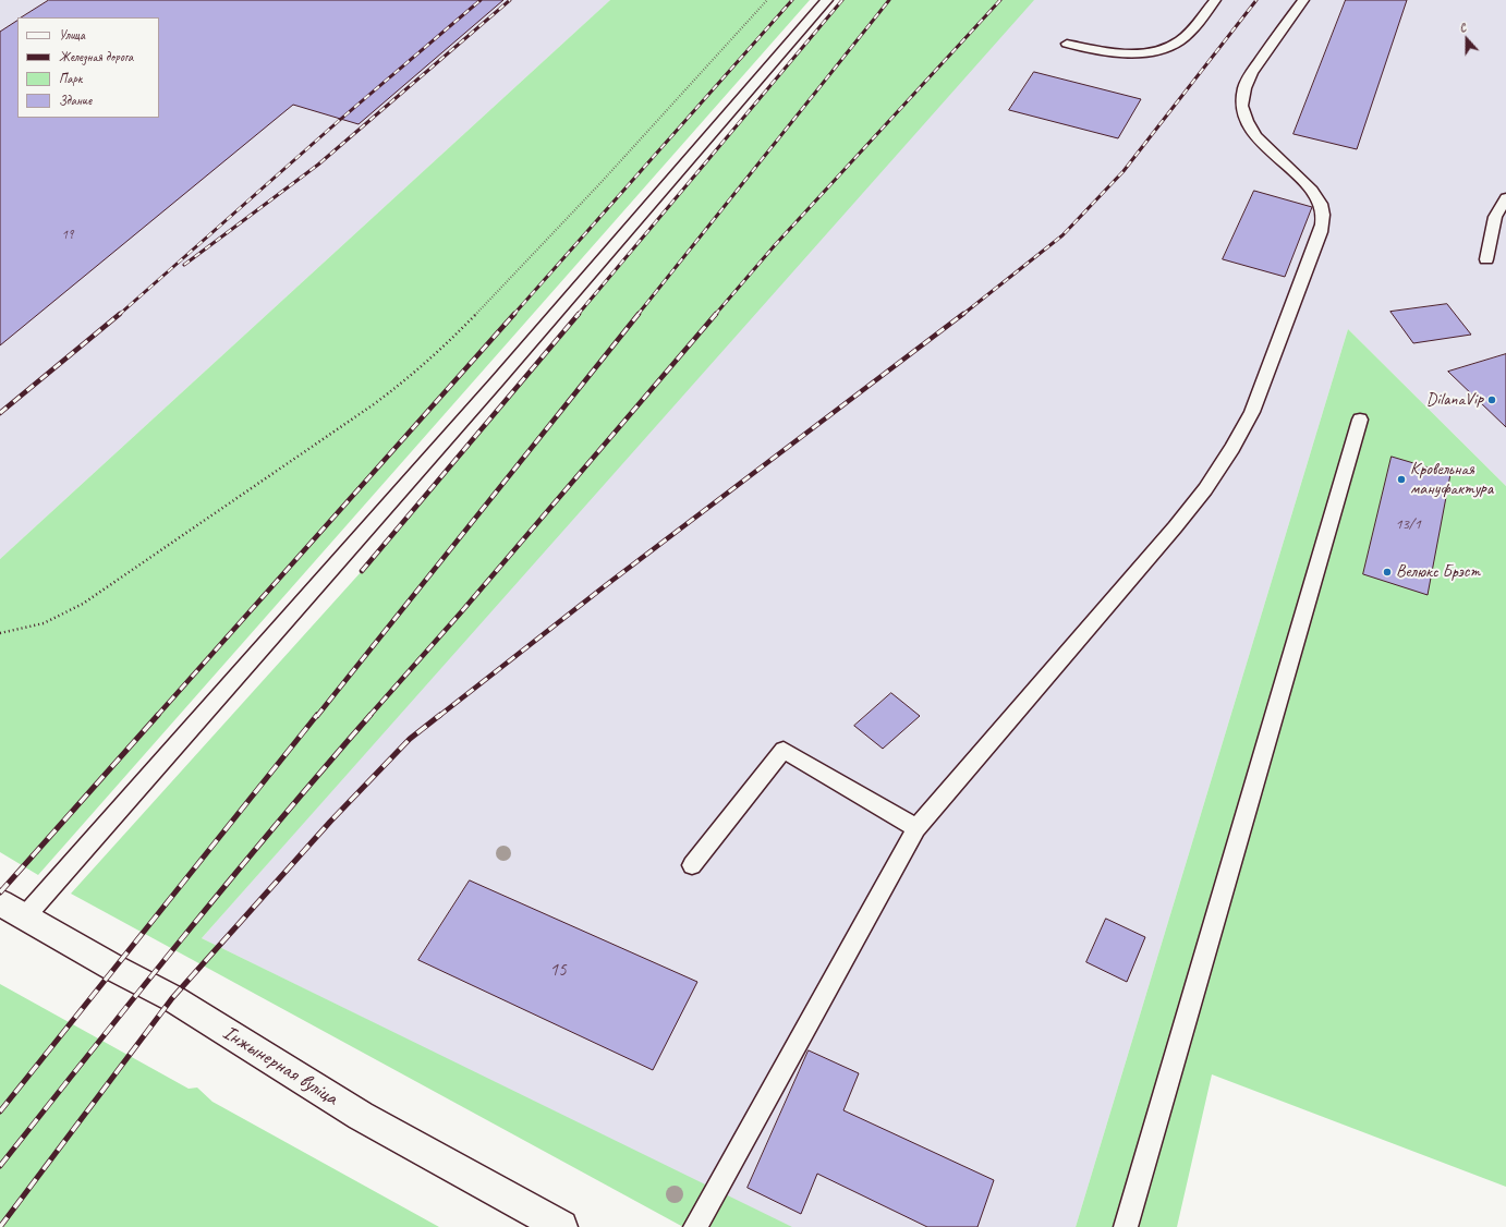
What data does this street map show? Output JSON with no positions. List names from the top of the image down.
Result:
{
  "streets": {
    "street": ["Інжынерная вуліца"]
  },
  "places": ["DilanaVip", "Кровельная мануфактура", "Велюкс Брэст"],
  "house_numbers": ["19", "13/1", "15"],
  "legend": [
    "Улица",
    "Железная дорога",
    "Парк",
    "Здание"
  ],
  "north": "top"
}
